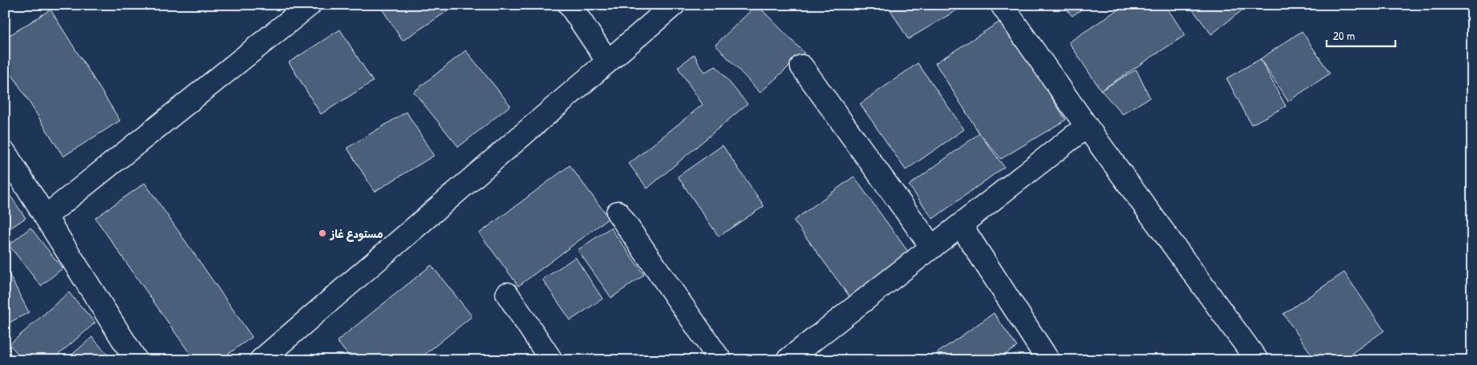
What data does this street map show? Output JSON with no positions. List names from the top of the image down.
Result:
{
  "places": ["مستودع غاز"],
  "scale_bar": "20 m"
}
